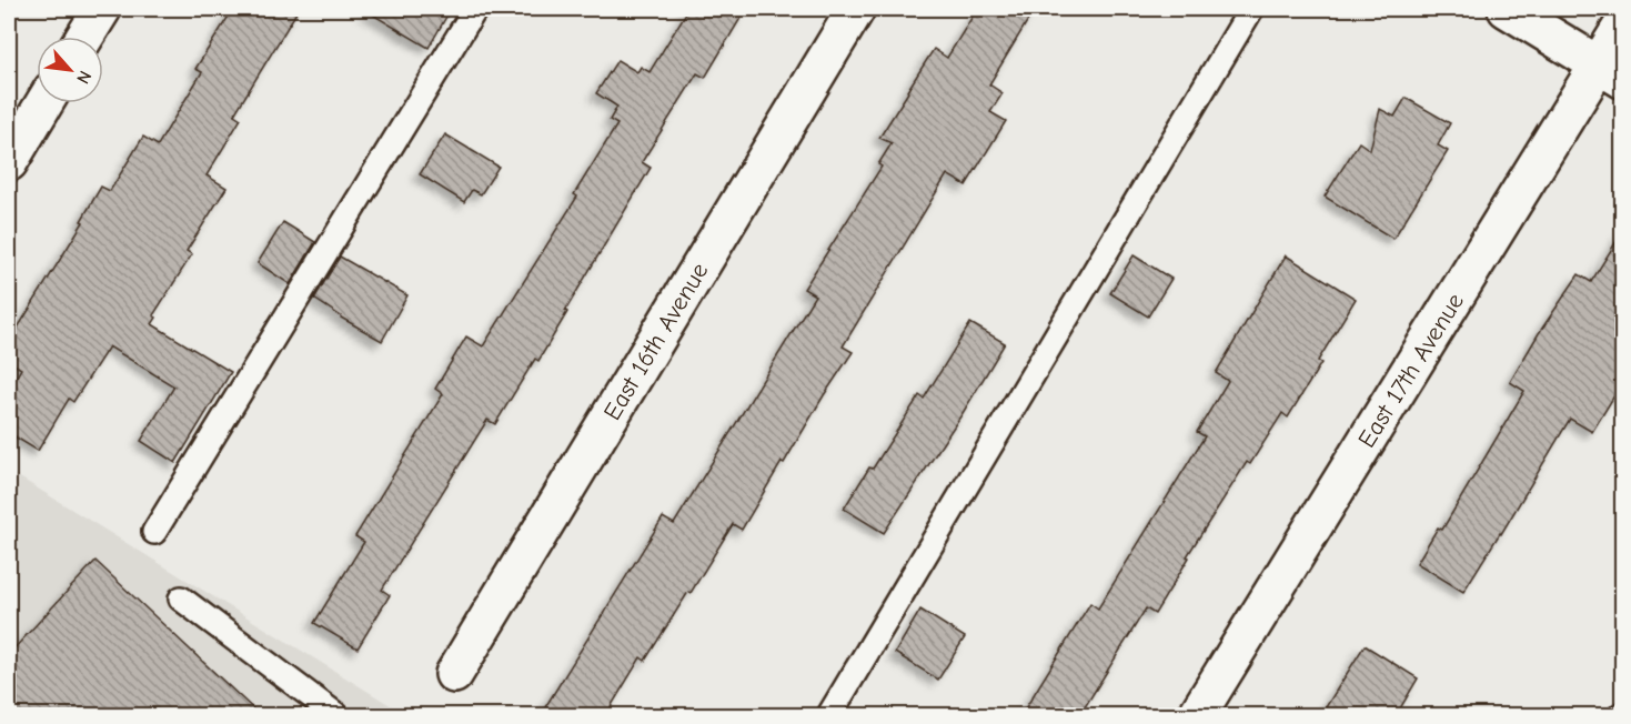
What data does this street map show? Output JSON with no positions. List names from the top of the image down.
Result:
{
  "streets": {
    "street": ["East 16th Avenue", "East 17th Avenue"]
  },
  "north": "bottom right"
}
